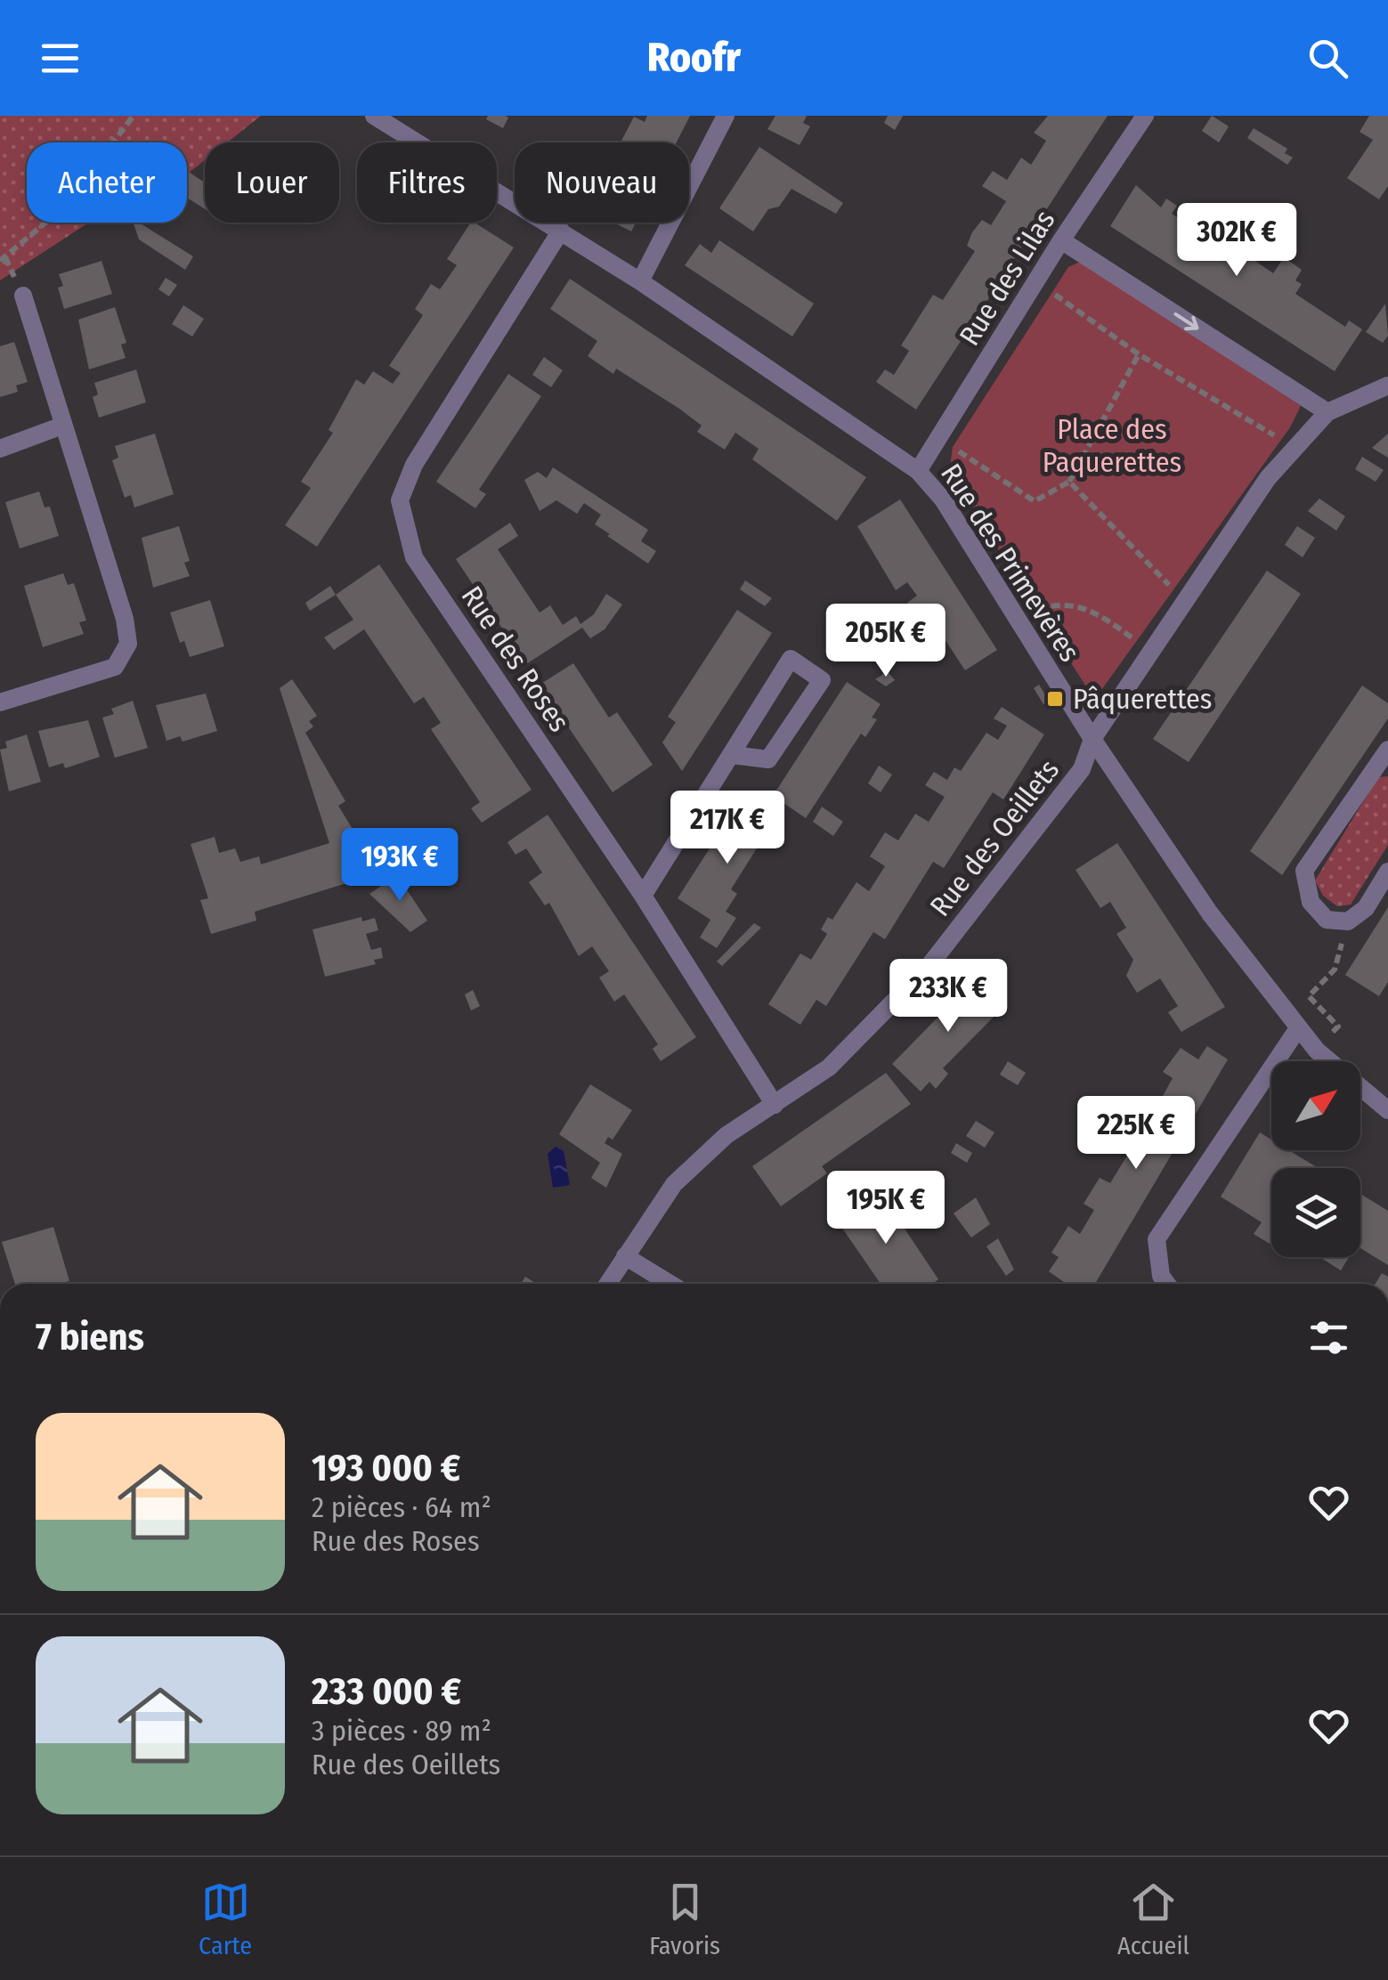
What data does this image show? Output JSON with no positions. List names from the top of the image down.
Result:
{
  "streets": {
    "street": [
      "Rue des Lilas",
      "Rue des Primevères",
      "Rue des Roses",
      "Rue des Oeillets"
    ]
  },
  "crossings": [
    ["Rue des Lilas", "Rue des Primevères"],
    ["Rue des Primevères", "Rue des Roses"],
    ["Rue des Primevères", "Rue des Oeillets"],
    ["Rue des Roses", "Rue des Oeillets"]
  ],
  "parks": ["Place des Paquerettes"],
  "places": {
    "transit": ["Pâquerettes"]
  },
  "north": "top right",
  "page": {
    "header": "Roofr",
    "chip": [
      "Acheter",
      "Louer",
      "Filtres",
      "Nouveau"
    ],
    "price": [
      "302K €",
      "205K €",
      "217K €",
      "193K €",
      "233K €",
      "225K €",
      "195K €"
    ],
    "heading": "7 biens",
    "list": [
      {
        "name": "193 000 €",
        "note": "2 pièces · 64 m² · Rue des Roses"
      },
      {
        "name": "233 000 €",
        "note": "3 pièces · 89 m² · Rue des Oeillets"
      }
    ],
    "tabs": ["Carte", "Favoris", "Accueil"]
  }
}
